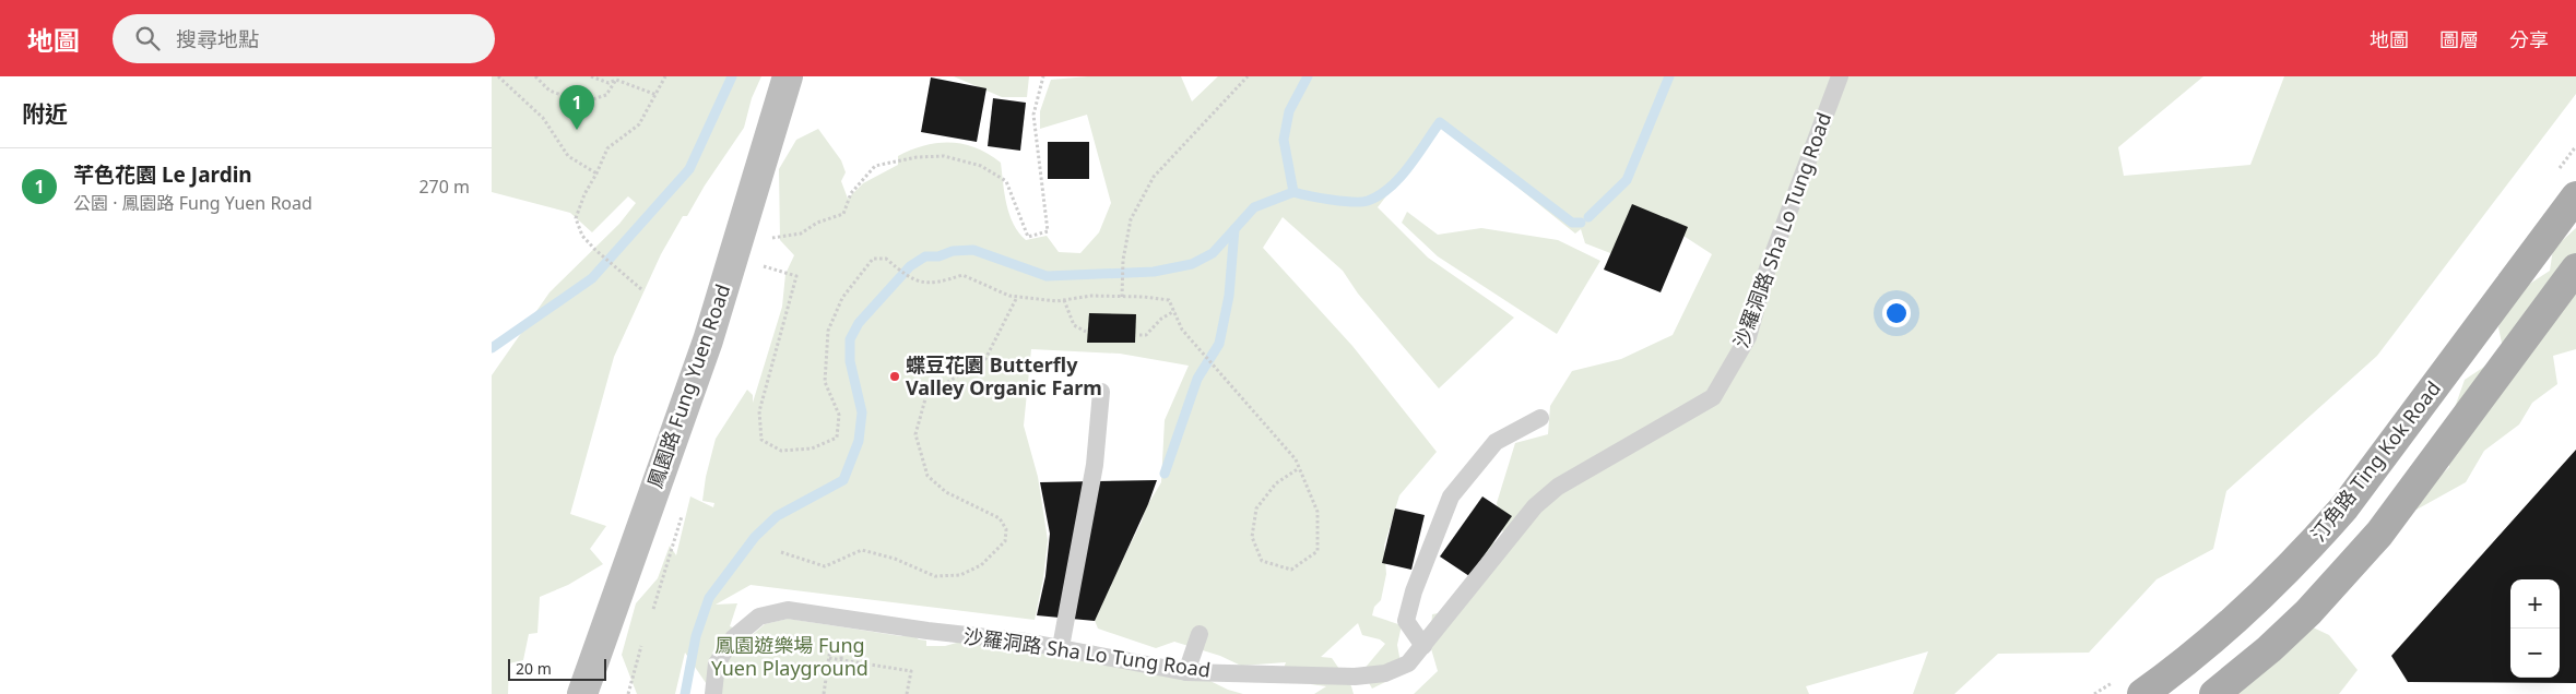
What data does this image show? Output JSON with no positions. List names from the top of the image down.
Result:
{
  "streets": {
    "main road": ["汀角路 Ting Kok Road"],
    "street": ["鳳園路 Fung Yuen Road"],
    "lane": ["沙羅洞路 Sha Lo Tung Road"]
  },
  "parks": ["鳳園遊樂場 Fung Yuen Playground"],
  "places": ["蝶豆花園 Butterfly Valley Organic Farm"],
  "scale_bar": "20 m",
  "page": {
    "header": "地圖",
    "search": "搜尋地點",
    "nav": ["地圖", "圖層", "分享"],
    "heading": "附近",
    "pins": "1",
    "list": [
      {
        "mark": "1",
        "name": "芊色花園 Le Jardin",
        "note": "公園 · 鳳園路 Fung Yuen Road",
        "value": "270 m"
      }
    ],
    "map_buttons": ["+", "−"],
    "scale": "20 m"
  }
}
